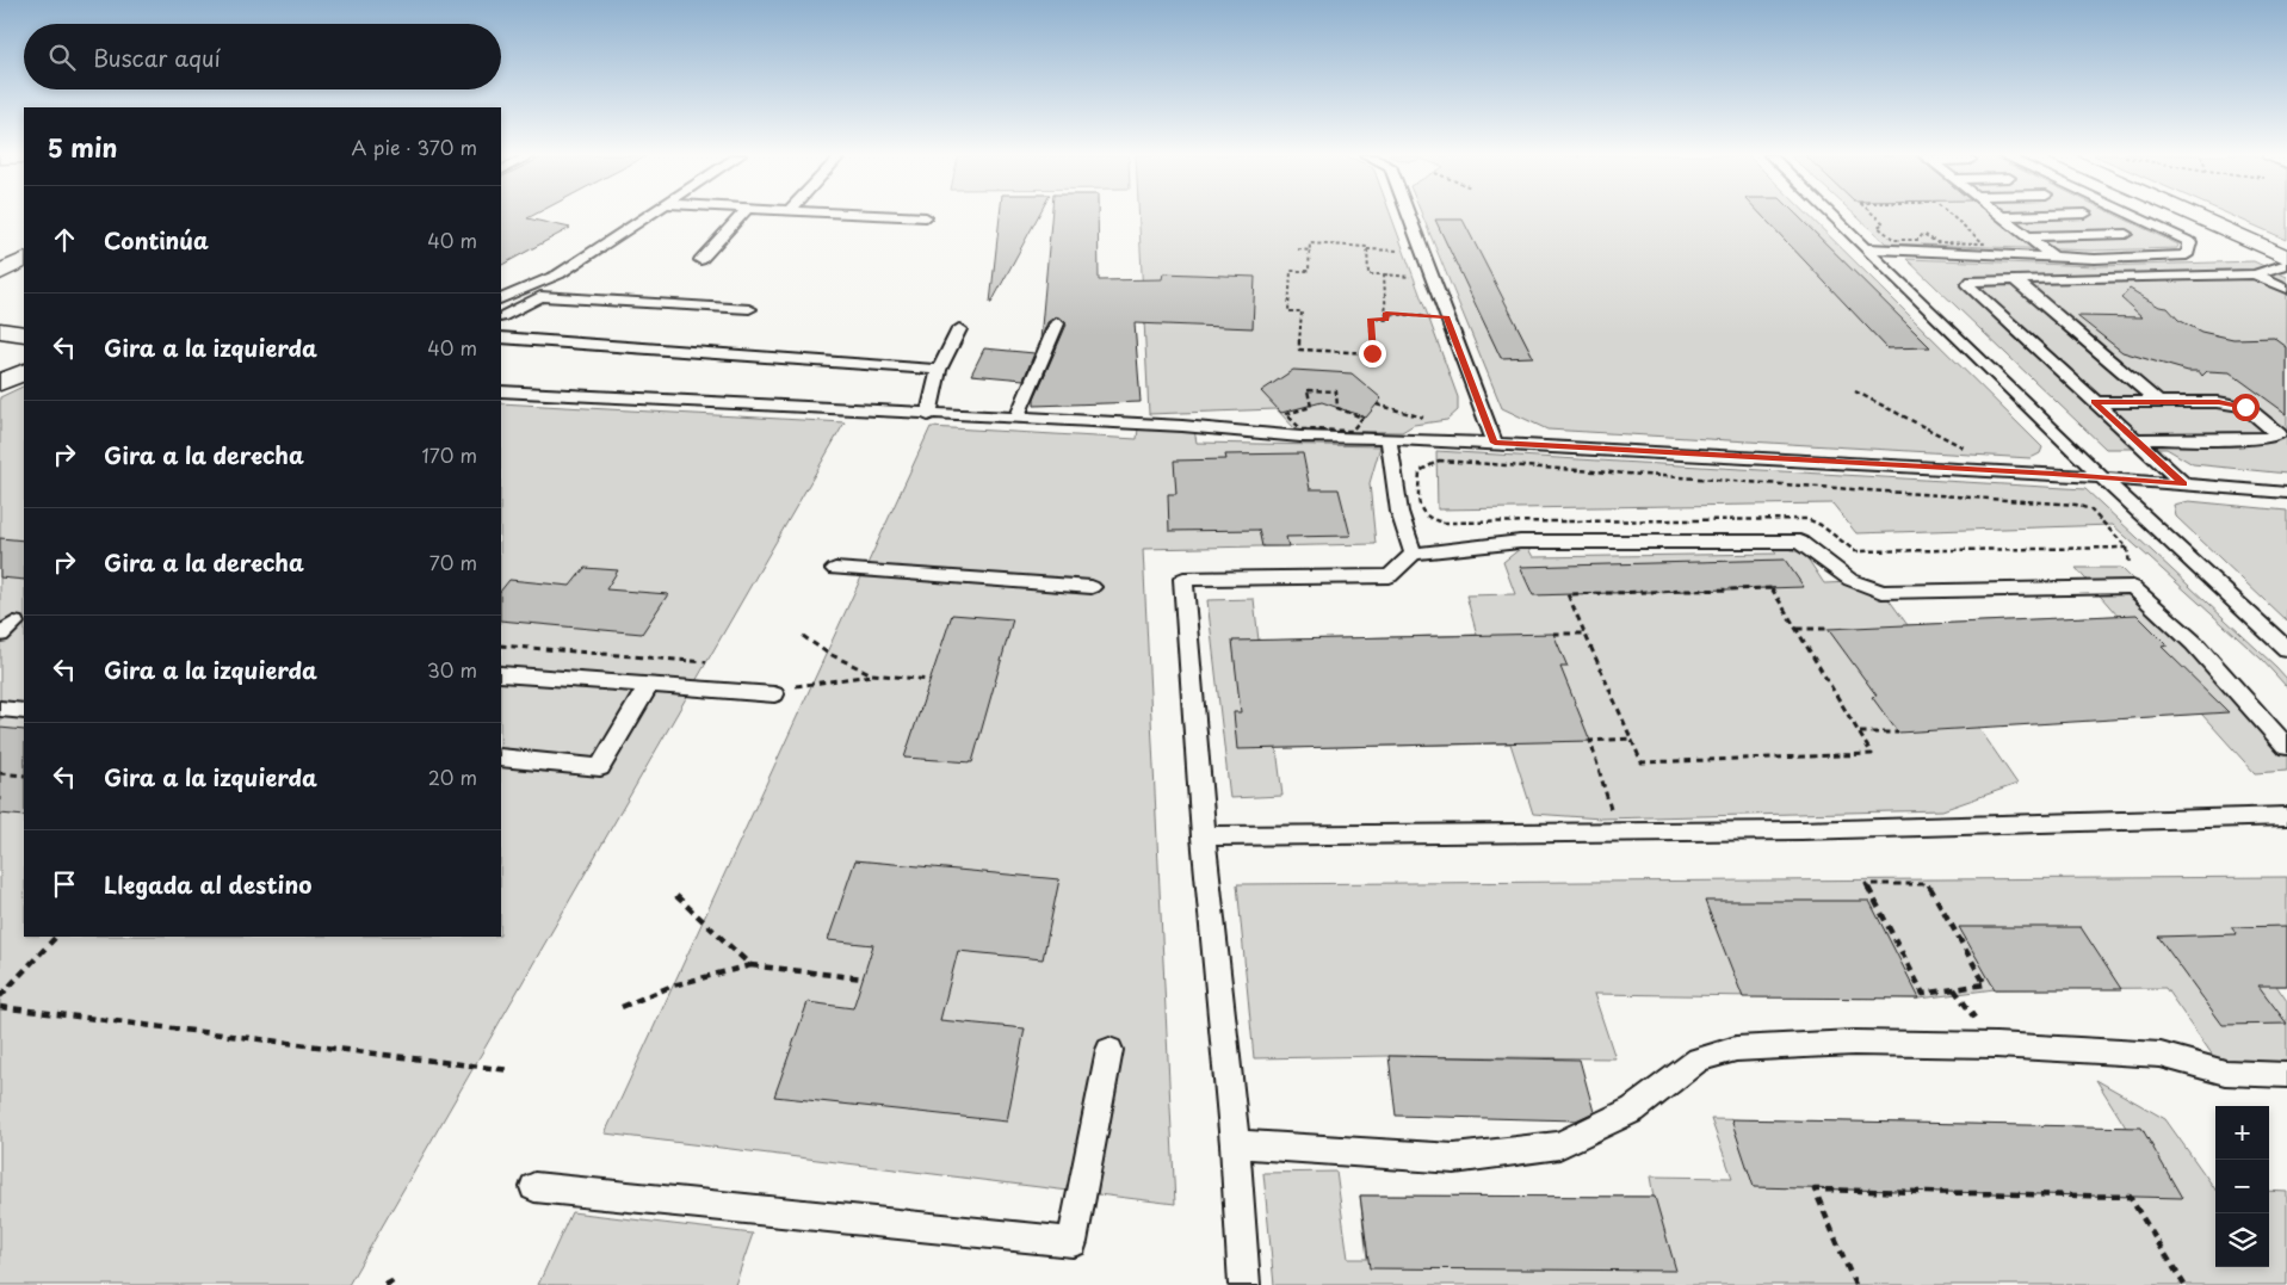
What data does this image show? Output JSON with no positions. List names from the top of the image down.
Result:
{
  "page": {
    "search": "Buscar aquí",
    "heading": ["5 min", "A pie · 370 m"],
    "list": [
      ["Continúa", "40 m"],
      ["Gira a la izquierda", "40 m"],
      ["Gira a la derecha", "170 m"],
      ["Gira a la derecha", "70 m"],
      ["Gira a la izquierda", "30 m"],
      ["Gira a la izquierda", "20 m"],
      "Llegada al destino"
    ],
    "map_buttons": ["+", "−"]
  }
}
